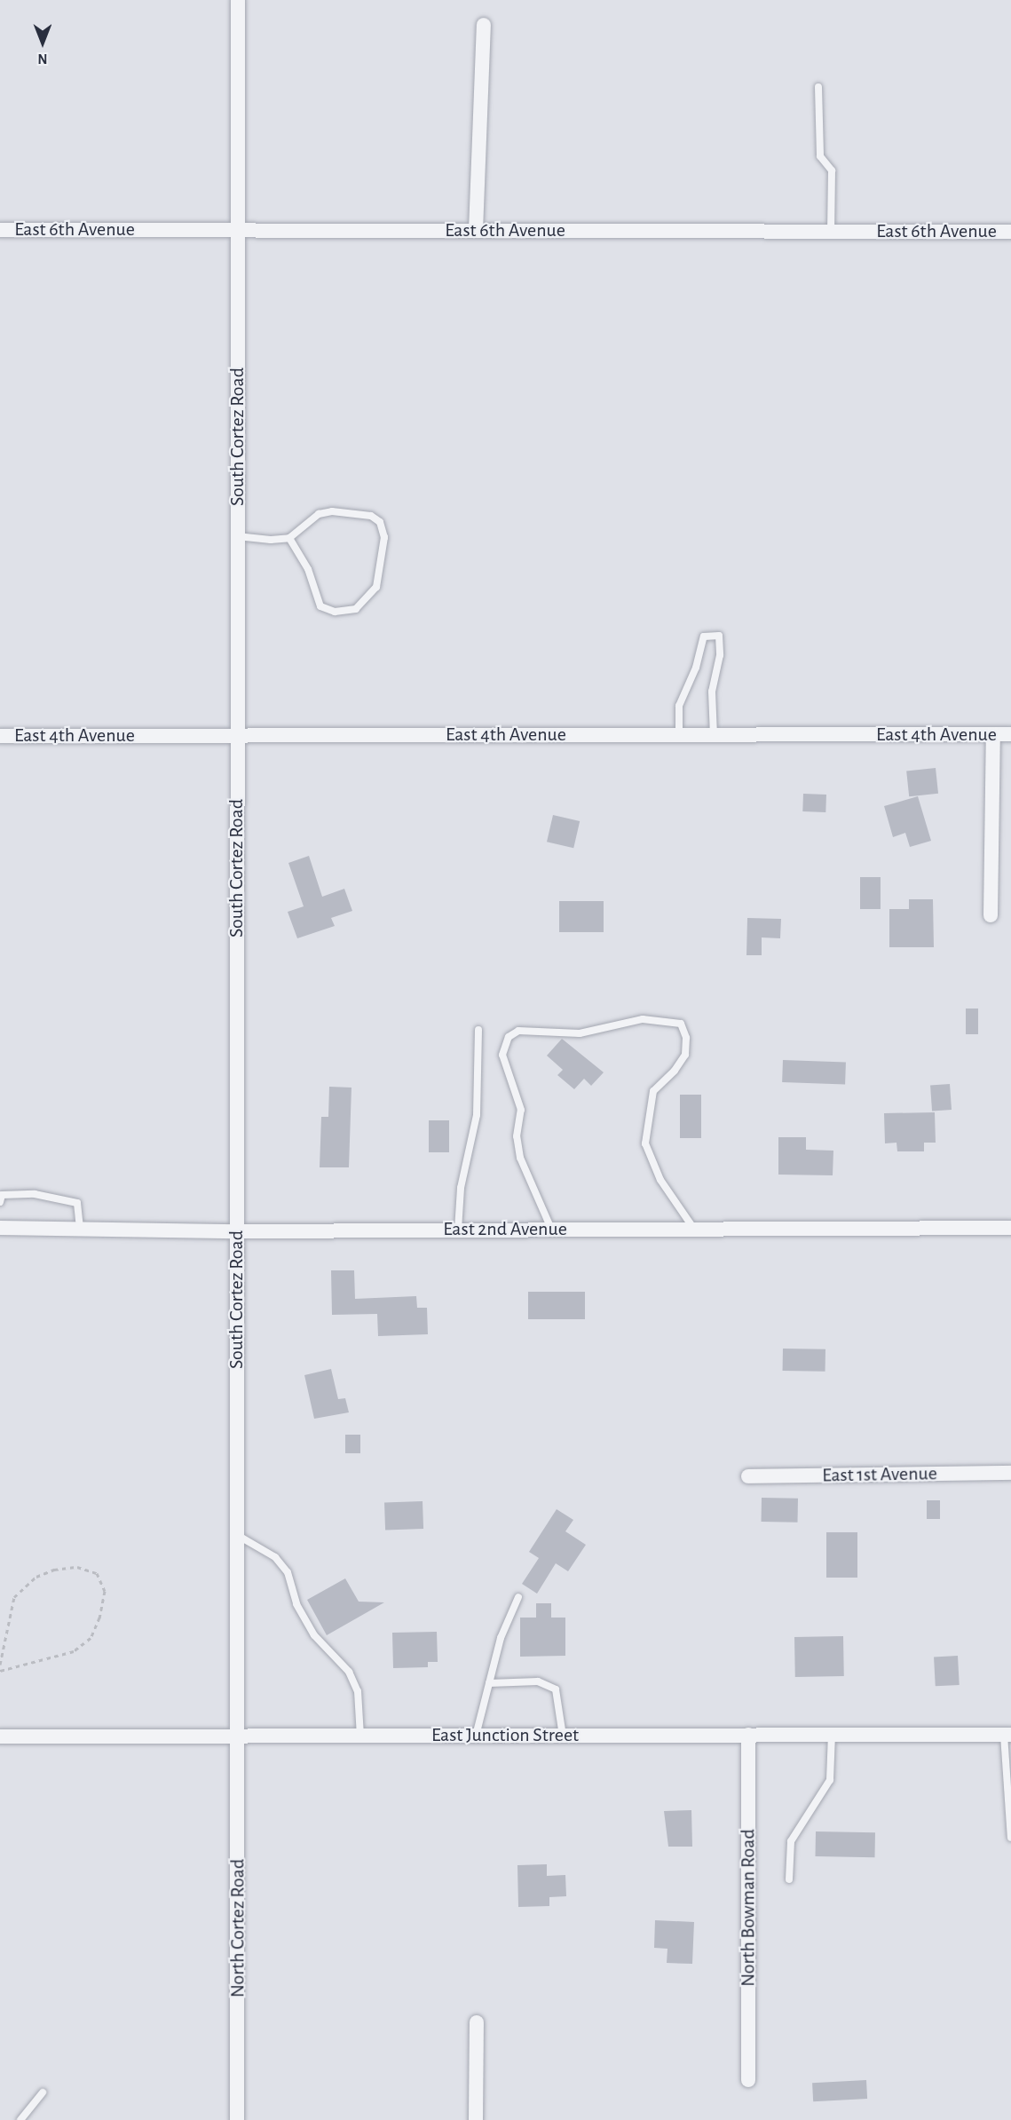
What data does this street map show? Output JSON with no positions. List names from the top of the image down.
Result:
{
  "streets": {
    "street": [
      "East 6th Avenue",
      "South Cortez Road",
      "East 4th Avenue",
      "East 2nd Avenue",
      "East 1st Avenue",
      "East Junction Street",
      "North Bowman Road",
      "North Cortez Road"
    ]
  },
  "crossings": [
    ["East 6th Avenue", "South Cortez Road"],
    ["South Cortez Road", "East 4th Avenue"],
    ["South Cortez Road", "East 2nd Avenue"],
    ["South Cortez Road", "East Junction Street"],
    ["South Cortez Road", "North Cortez Road"],
    ["East Junction Street", "North Bowman Road"],
    ["East Junction Street", "North Cortez Road"]
  ],
  "north": "bottom"
}
